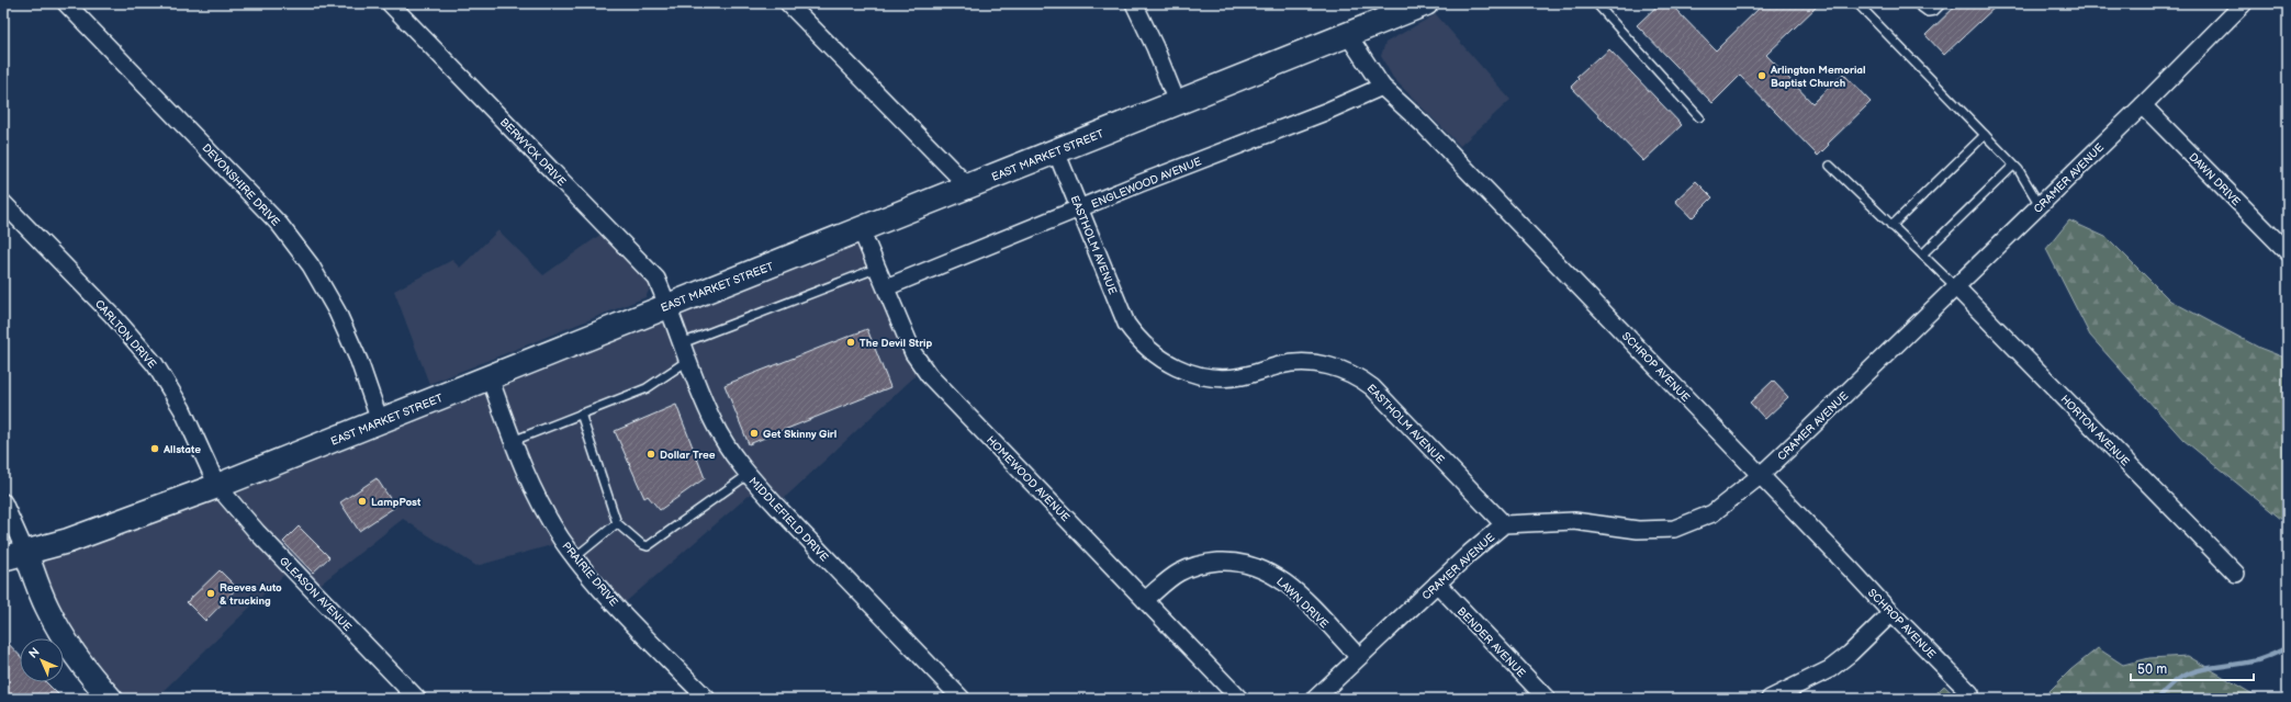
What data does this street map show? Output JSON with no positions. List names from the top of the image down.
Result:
{
  "streets": {
    "main road": ["EAST MARKET STREET"],
    "street": [
      "BERWYCK DRIVE",
      "CRAMER AVENUE",
      "DAWN DRIVE",
      "ENGLEWOOD AVENUE",
      "DEVONSHIRE DRIVE",
      "EASTHOLM AVENUE",
      "CARLTON DRIVE",
      "SCHROP AVENUE",
      "HORTON AVENUE",
      "HOMEWOOD AVENUE",
      "MIDDLEFIELD DRIVE",
      "PRAIRIE DRIVE",
      "GLEASON AVENUE",
      "LAWN DRIVE",
      "BENDER AVENUE"
    ]
  },
  "crossings": [
    ["BERWYCK DRIVE", "EAST MARKET STREET"],
    ["BERWYCK DRIVE", "MIDDLEFIELD DRIVE"],
    ["EAST MARKET STREET", "DEVONSHIRE DRIVE"],
    ["EAST MARKET STREET", "EASTHOLM AVENUE"],
    ["EAST MARKET STREET", "CARLTON DRIVE"],
    ["EAST MARKET STREET", "SCHROP AVENUE"],
    ["EAST MARKET STREET", "HOMEWOOD AVENUE"],
    ["EAST MARKET STREET", "MIDDLEFIELD DRIVE"],
    ["EAST MARKET STREET", "PRAIRIE DRIVE"],
    ["EAST MARKET STREET", "GLEASON AVENUE"],
    ["CRAMER AVENUE", "DAWN DRIVE"],
    ["CRAMER AVENUE", "EASTHOLM AVENUE"],
    ["CRAMER AVENUE", "SCHROP AVENUE"],
    ["CRAMER AVENUE", "HORTON AVENUE"],
    ["CRAMER AVENUE", "LAWN DRIVE"],
    ["CRAMER AVENUE", "BENDER AVENUE"],
    ["ENGLEWOOD AVENUE", "EASTHOLM AVENUE"],
    ["ENGLEWOOD AVENUE", "SCHROP AVENUE"],
    ["ENGLEWOOD AVENUE", "HOMEWOOD AVENUE"],
    ["CARLTON DRIVE", "GLEASON AVENUE"],
    ["HOMEWOOD AVENUE", "LAWN DRIVE"]
  ],
  "places": [
    "Arlington Memorial Baptist Church",
    "The Devil Strip",
    "Get Skinny Girl",
    "Allstate",
    "Dollar Tree",
    "LampPost",
    "Reeves Auto & trucking"
  ],
  "scale_bar": "50 m",
  "north": "top left"
}
